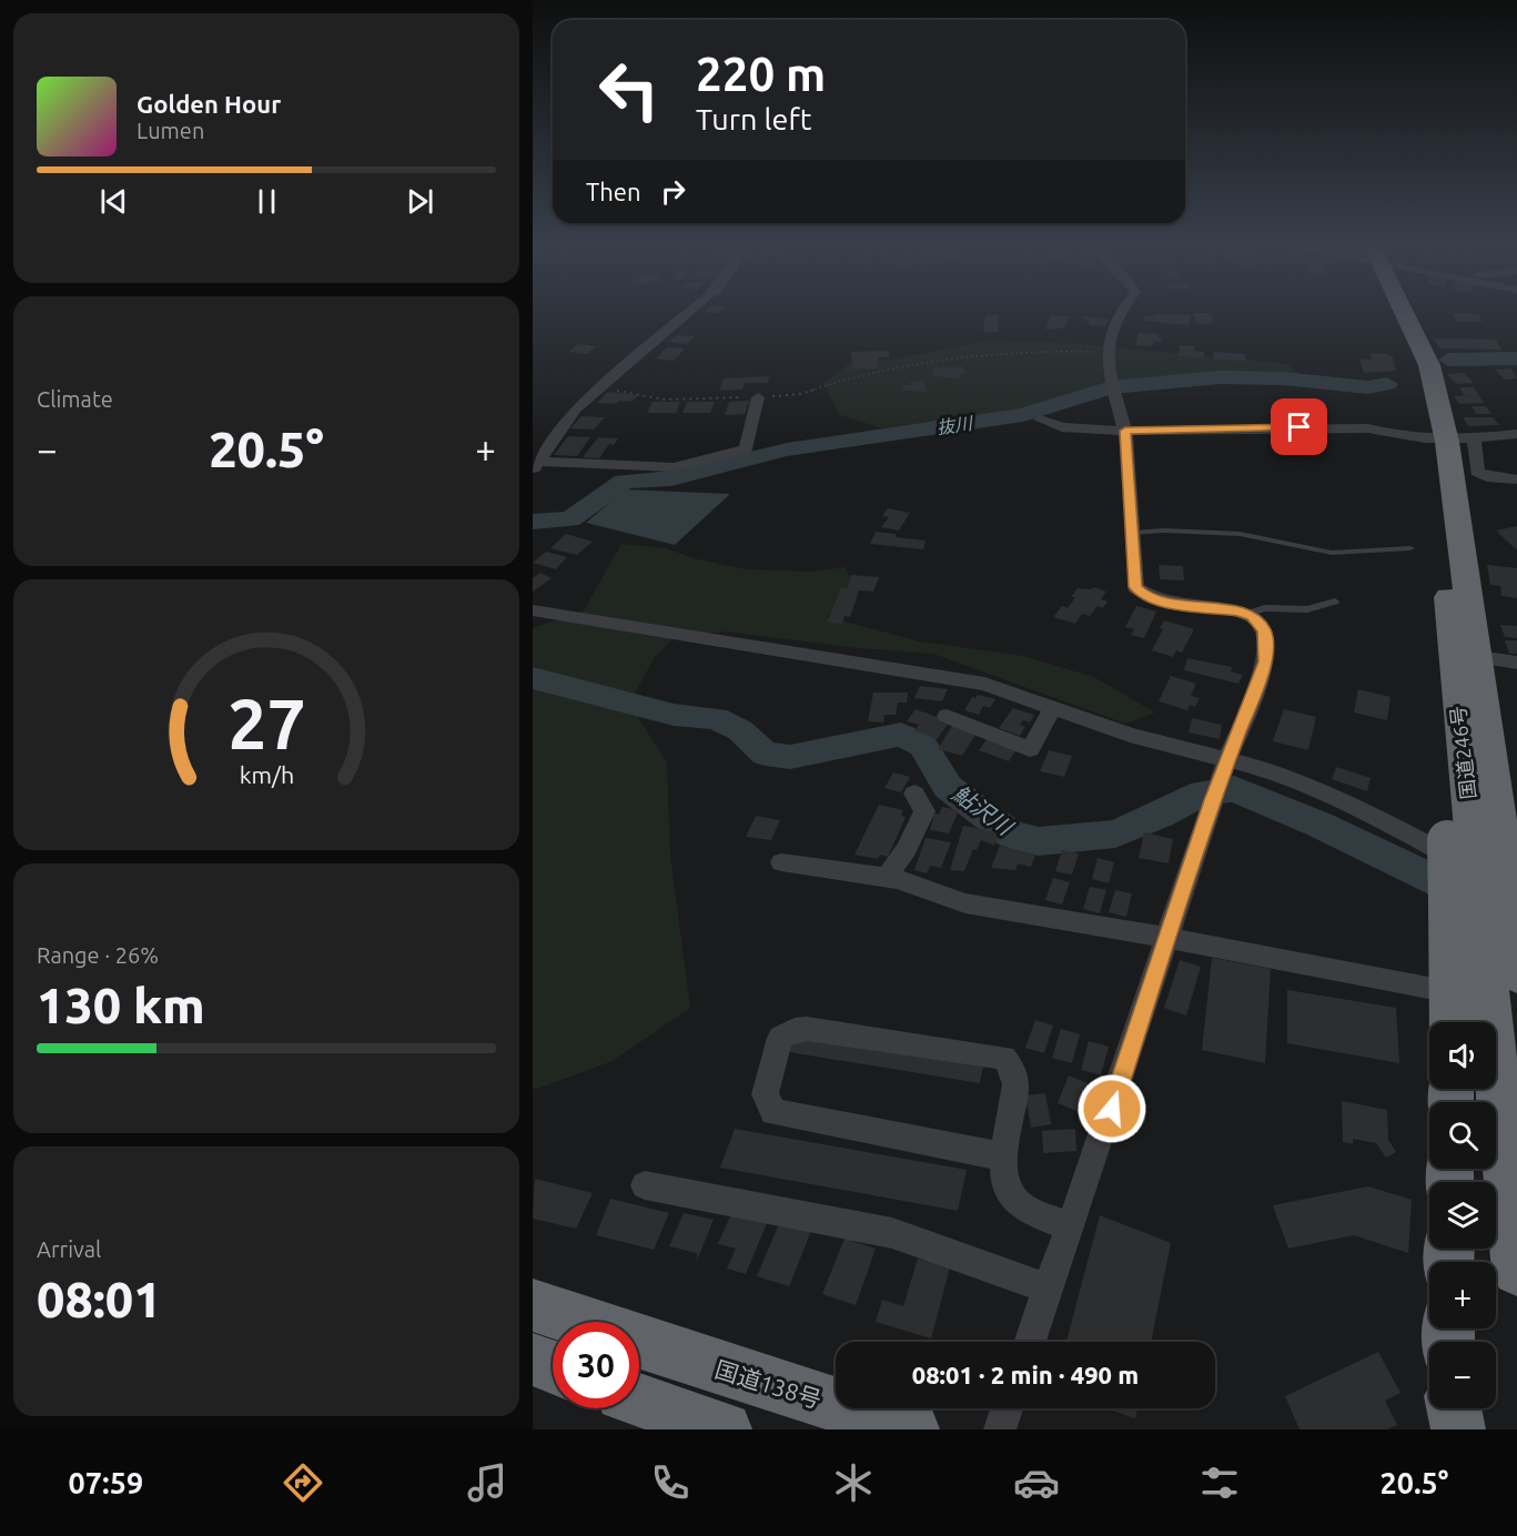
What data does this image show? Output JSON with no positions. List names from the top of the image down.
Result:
{
  "streets": {
    "highway": ["国道246号", "国道138号"]
  },
  "water": ["抜川", "鮎沢川"],
  "page": {
    "turn": ["220 m", "Turn left"],
    "song": ["Golden Hour", "Lumen"],
    "then": "Then",
    "tile": [
      "Climate",
      ["Range · 26%", "130 km"],
      ["Arrival", "08:01"]
    ],
    "heat": ["−", "20.5°", "+"],
    "map_buttons": ["+", "−"],
    "limit": "30",
    "trip": "08:01 · 2 min · 490 m",
    "tabs": ["07:59", "20.5°"],
    "gauge": ["27", "km/h"]
  }
}
